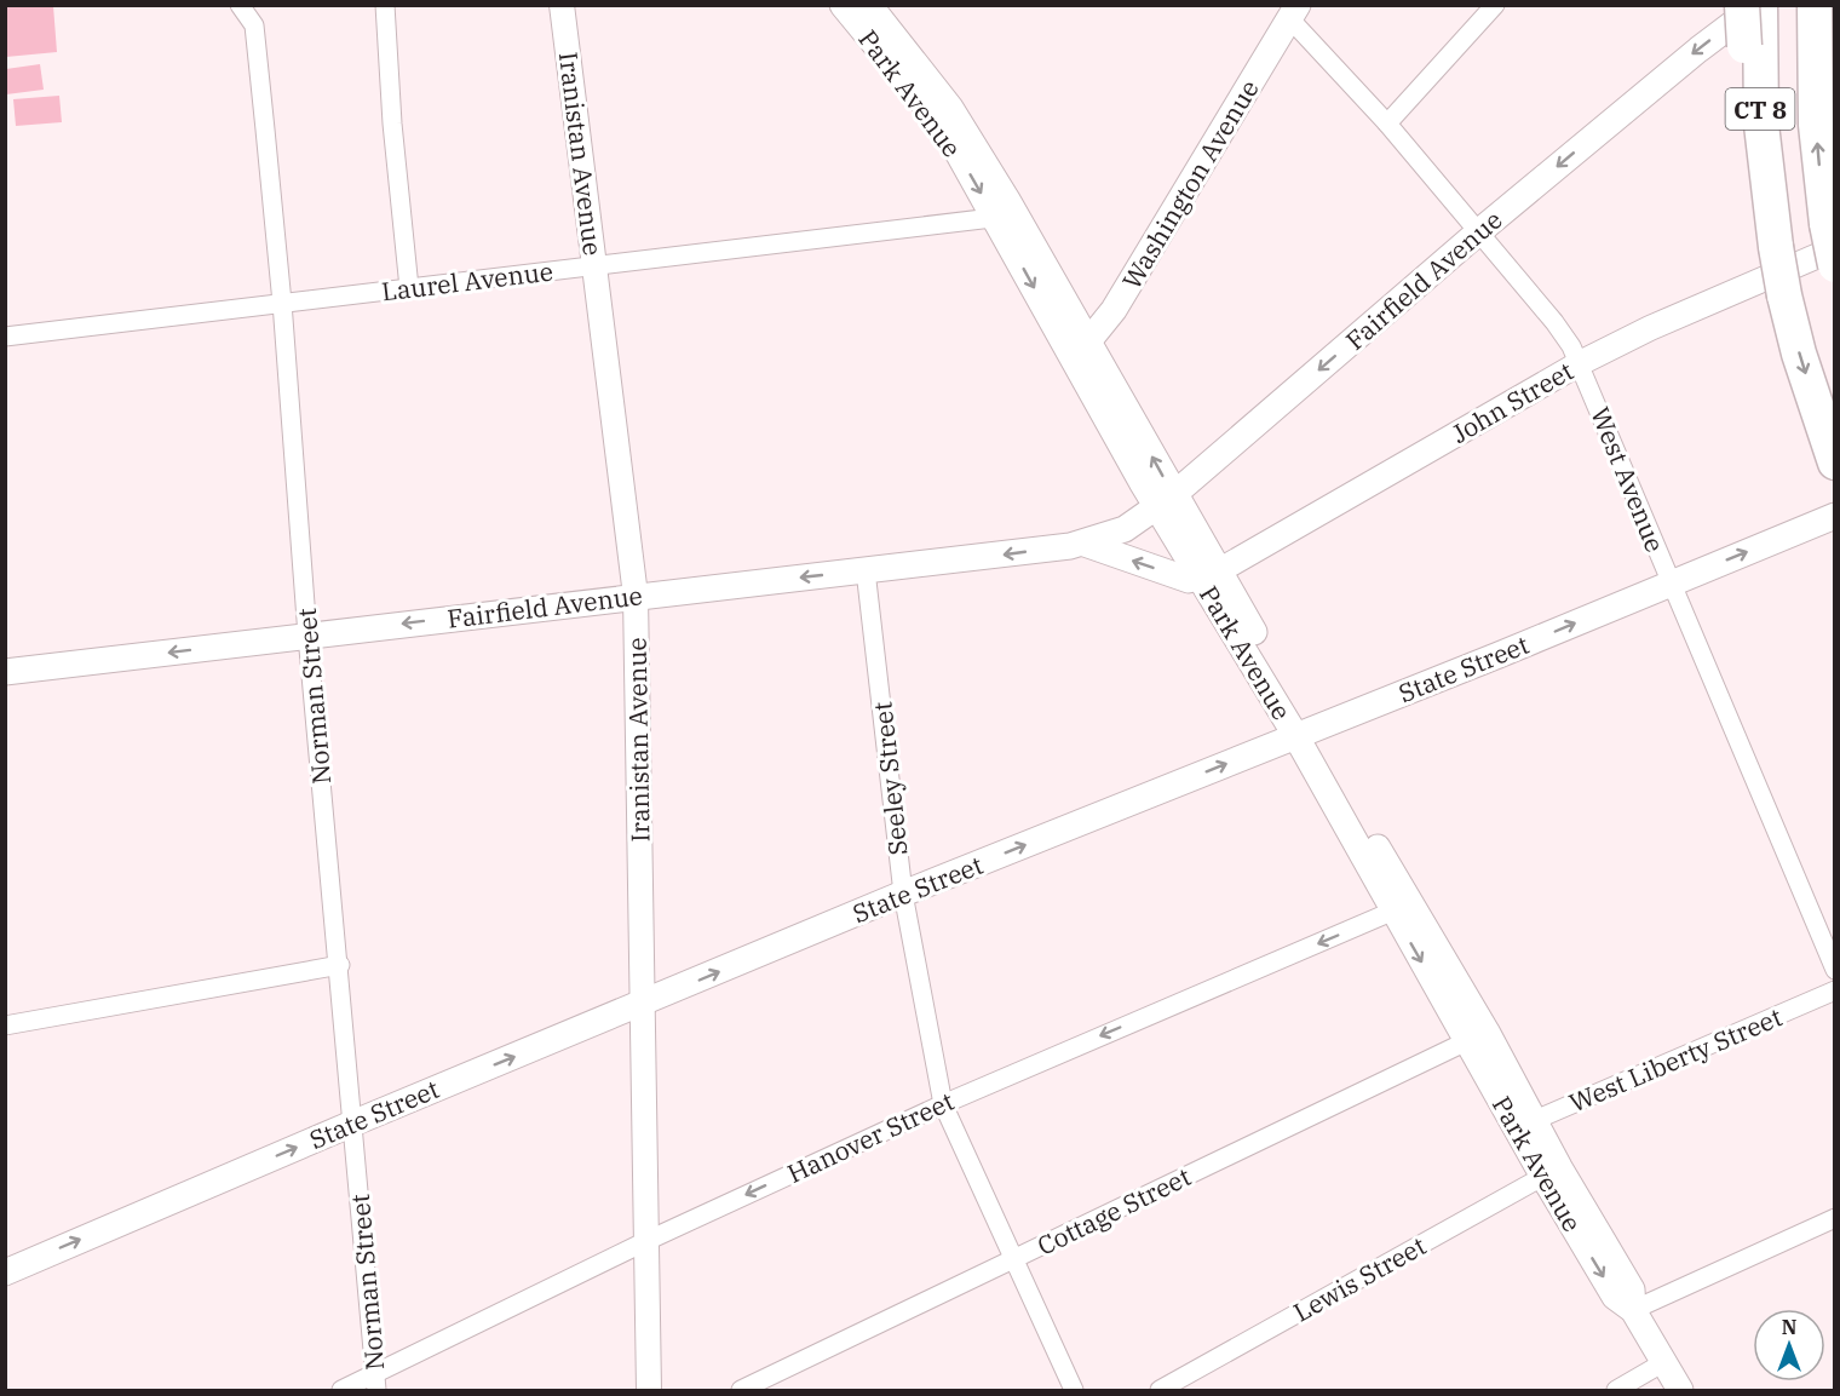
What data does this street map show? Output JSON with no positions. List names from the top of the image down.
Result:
{
  "streets": {
    "highway": ["CT 8"],
    "main road": [
      "Park Avenue",
      "Washington Avenue",
      "Fairfield Avenue",
      "State Street"
    ],
    "street": [
      "Iranistan Avenue",
      "Laurel Avenue",
      "John Street",
      "West Avenue",
      "Norman Street",
      "Seeley Street",
      "West Liberty Street",
      "Hanover Street",
      "Cottage Street",
      "Lewis Street"
    ]
  },
  "crossings": [
    ["Park Avenue", "Washington Avenue"],
    ["Park Avenue", "Fairfield Avenue"],
    ["Park Avenue", "Laurel Avenue"],
    ["Park Avenue", "John Street"],
    ["Park Avenue", "State Street"],
    ["Park Avenue", "West Liberty Street"],
    ["Park Avenue", "Hanover Street"],
    ["Park Avenue", "Cottage Street"],
    ["Park Avenue", "Lewis Street"],
    ["CT 8", "John Street"],
    ["Iranistan Avenue", "Fairfield Avenue"],
    ["Iranistan Avenue", "Laurel Avenue"],
    ["Iranistan Avenue", "State Street"],
    ["Iranistan Avenue", "Hanover Street"],
    ["Washington Avenue", "West Avenue"],
    ["Fairfield Avenue", "John Street"],
    ["Fairfield Avenue", "West Avenue"],
    ["Fairfield Avenue", "Norman Street"],
    ["Fairfield Avenue", "Seeley Street"],
    ["Laurel Avenue", "Norman Street"],
    ["John Street", "West Avenue"],
    ["West Avenue", "State Street"],
    ["State Street", "Norman Street"],
    ["State Street", "Seeley Street"],
    ["Norman Street", "Hanover Street"],
    ["Seeley Street", "Hanover Street"],
    ["Seeley Street", "Cottage Street"]
  ],
  "one_way": ["Fairfield Avenue", "State Street", "Hanover Street"],
  "north": "top"
}
